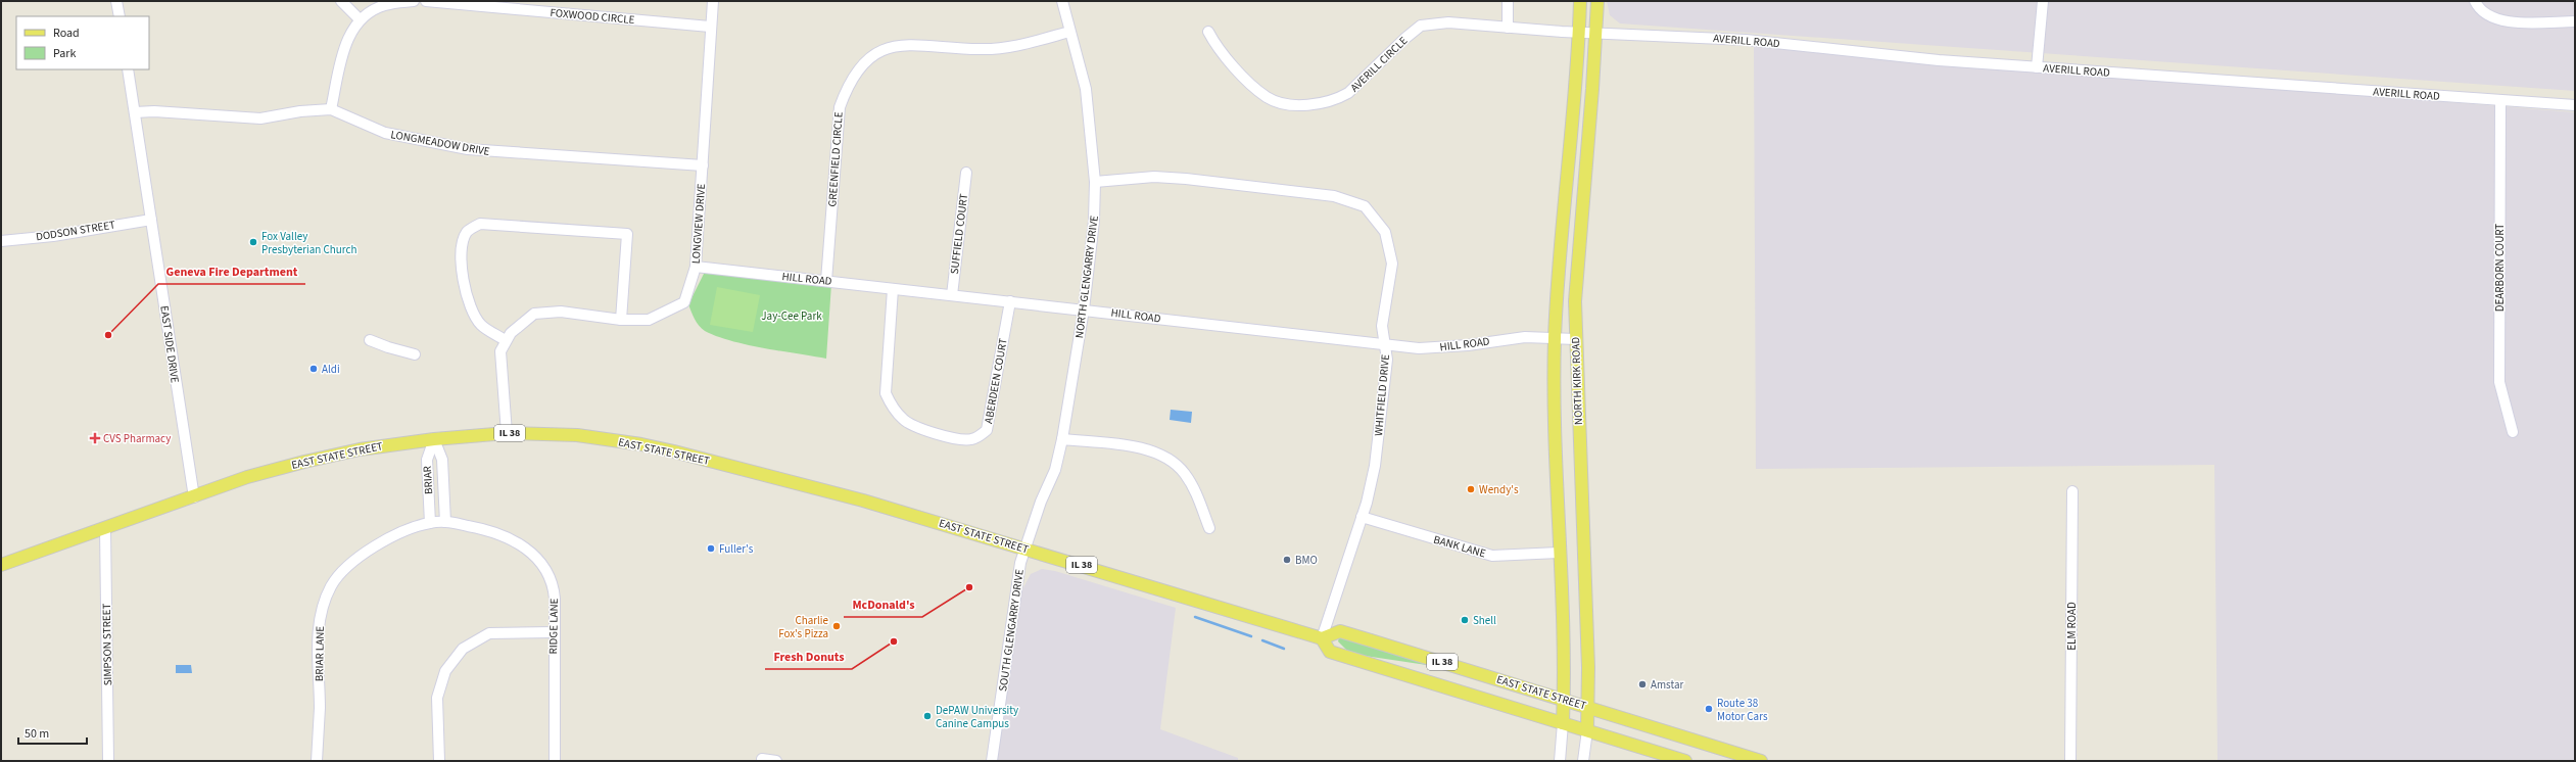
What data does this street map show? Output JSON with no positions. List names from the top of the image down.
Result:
{
  "streets": {
    "main road": ["NORTH KIRK ROAD", "IL 38", "EAST STATE STREET"],
    "street": [
      "FOXWOOD CIRCLE",
      "AVERILL ROAD",
      "AVERILL CIRCLE",
      "LONGMEADOW DRIVE",
      "GREENFIELD CIRCLE",
      "LONGVIEW DRIVE",
      "DODSON STREET",
      "SUFFIELD COURT",
      "DEARBORN COURT",
      "NORTH GLENGARRY DRIVE",
      "HILL ROAD",
      "EAST SIDE DRIVE",
      "ABERDEEN COURT",
      "WHITFIELD DRIVE",
      "BRIAR",
      "BANK LANE",
      "RIDGE LANE",
      "ELM ROAD",
      "SOUTH GLENGARRY DRIVE",
      "SIMPSON STREET",
      "BRIAR LANE"
    ]
  },
  "crossings": [
    ["FOXWOOD CIRCLE", "LONGVIEW DRIVE"],
    ["AVERILL ROAD", "AVERILL CIRCLE"],
    ["AVERILL ROAD", "DEARBORN COURT"],
    ["AVERILL ROAD", "NORTH KIRK ROAD"],
    ["AVERILL CIRCLE", "NORTH KIRK ROAD"],
    ["LONGMEADOW DRIVE", "LONGVIEW DRIVE"],
    ["LONGMEADOW DRIVE", "EAST SIDE DRIVE"],
    ["GREENFIELD CIRCLE", "NORTH GLENGARRY DRIVE"],
    ["GREENFIELD CIRCLE", "HILL ROAD"],
    ["LONGVIEW DRIVE", "HILL ROAD"],
    ["DODSON STREET", "EAST SIDE DRIVE"],
    ["SUFFIELD COURT", "HILL ROAD"],
    ["NORTH GLENGARRY DRIVE", "HILL ROAD"],
    ["NORTH GLENGARRY DRIVE", "WHITFIELD DRIVE"],
    ["NORTH GLENGARRY DRIVE", "EAST STATE STREET"],
    ["NORTH GLENGARRY DRIVE", "SOUTH GLENGARRY DRIVE"],
    ["HILL ROAD", "ABERDEEN COURT"],
    ["HILL ROAD", "NORTH KIRK ROAD"],
    ["HILL ROAD", "WHITFIELD DRIVE"],
    ["EAST SIDE DRIVE", "EAST STATE STREET"],
    ["NORTH KIRK ROAD", "EAST STATE STREET"],
    ["NORTH KIRK ROAD", "BANK LANE"],
    ["WHITFIELD DRIVE", "EAST STATE STREET"],
    ["WHITFIELD DRIVE", "BANK LANE"],
    ["EAST STATE STREET", "BRIAR"],
    ["EAST STATE STREET", "SOUTH GLENGARRY DRIVE"],
    ["EAST STATE STREET", "SIMPSON STREET"],
    ["BRIAR", "BRIAR LANE"],
    ["RIDGE LANE", "BRIAR LANE"]
  ],
  "parks": ["Jay-Cee Park"],
  "places": {
    "other": [
      "Fox Valley Presbyterian Church",
      "Geneva Fire Department",
      "Aldi",
      "Wendy's",
      "Fuller's",
      "BMO",
      "McDonald's",
      "Shell",
      "Charlie Fox's Pizza",
      "Fresh Donuts",
      "Amstar",
      "Route 38 Motor Cars",
      "DePAW University Canine Campus"
    ],
    "health": ["CVS Pharmacy"]
  },
  "legend": ["Road", "Park"],
  "scale_bar": "50 m"
}
